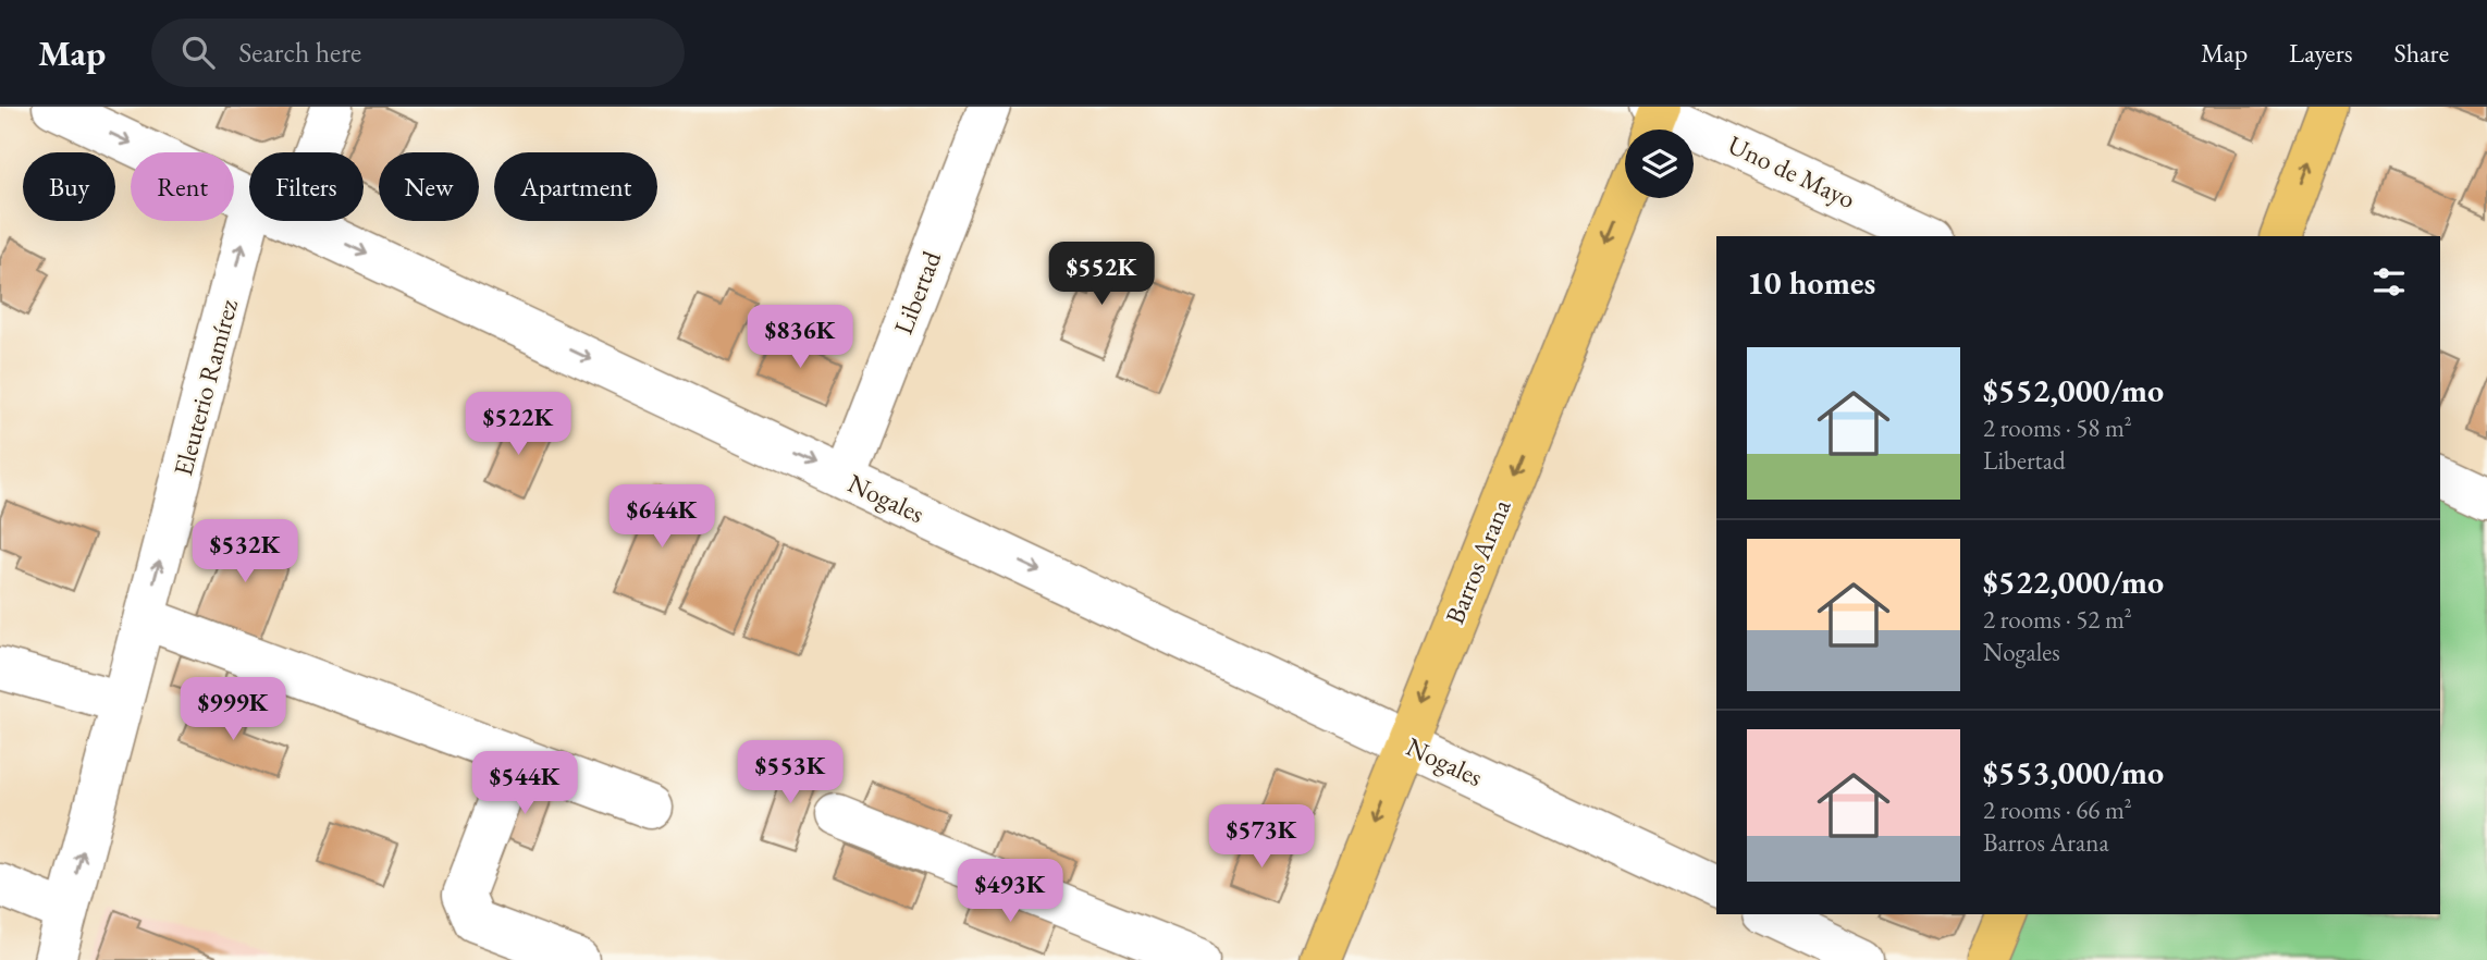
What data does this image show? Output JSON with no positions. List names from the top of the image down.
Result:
{
  "streets": {
    "main road": ["Barros Arana"],
    "street": [
      "Uno de Mayo",
      "Libertad",
      "Eleuterio Ramírez",
      "Nogales"
    ]
  },
  "crossings": [
    ["Libertad", "Nogales"],
    ["Nogales", "Barros Arana"]
  ],
  "one_way": ["Eleuterio Ramírez", "Nogales", "Barros Arana"],
  "page": {
    "header": "Map",
    "search": "Search here",
    "nav": ["Map", "Layers", "Share"],
    "chip": [
      "Buy",
      "Rent",
      "Filters",
      "New",
      "Apartment"
    ],
    "heading": "10 homes",
    "price": [
      "$552K",
      "$836K",
      "$522K",
      "$644K",
      "$532K",
      "$999K",
      "$553K",
      "$544K",
      "$573K",
      "$493K"
    ],
    "list": [
      {
        "name": "$552,000/mo",
        "note": "2 rooms · 58 m² · Libertad"
      },
      {
        "name": "$522,000/mo",
        "note": "2 rooms · 52 m² · Nogales"
      },
      {
        "name": "$553,000/mo",
        "note": "2 rooms · 66 m² · Barros Arana"
      }
    ]
  }
}
